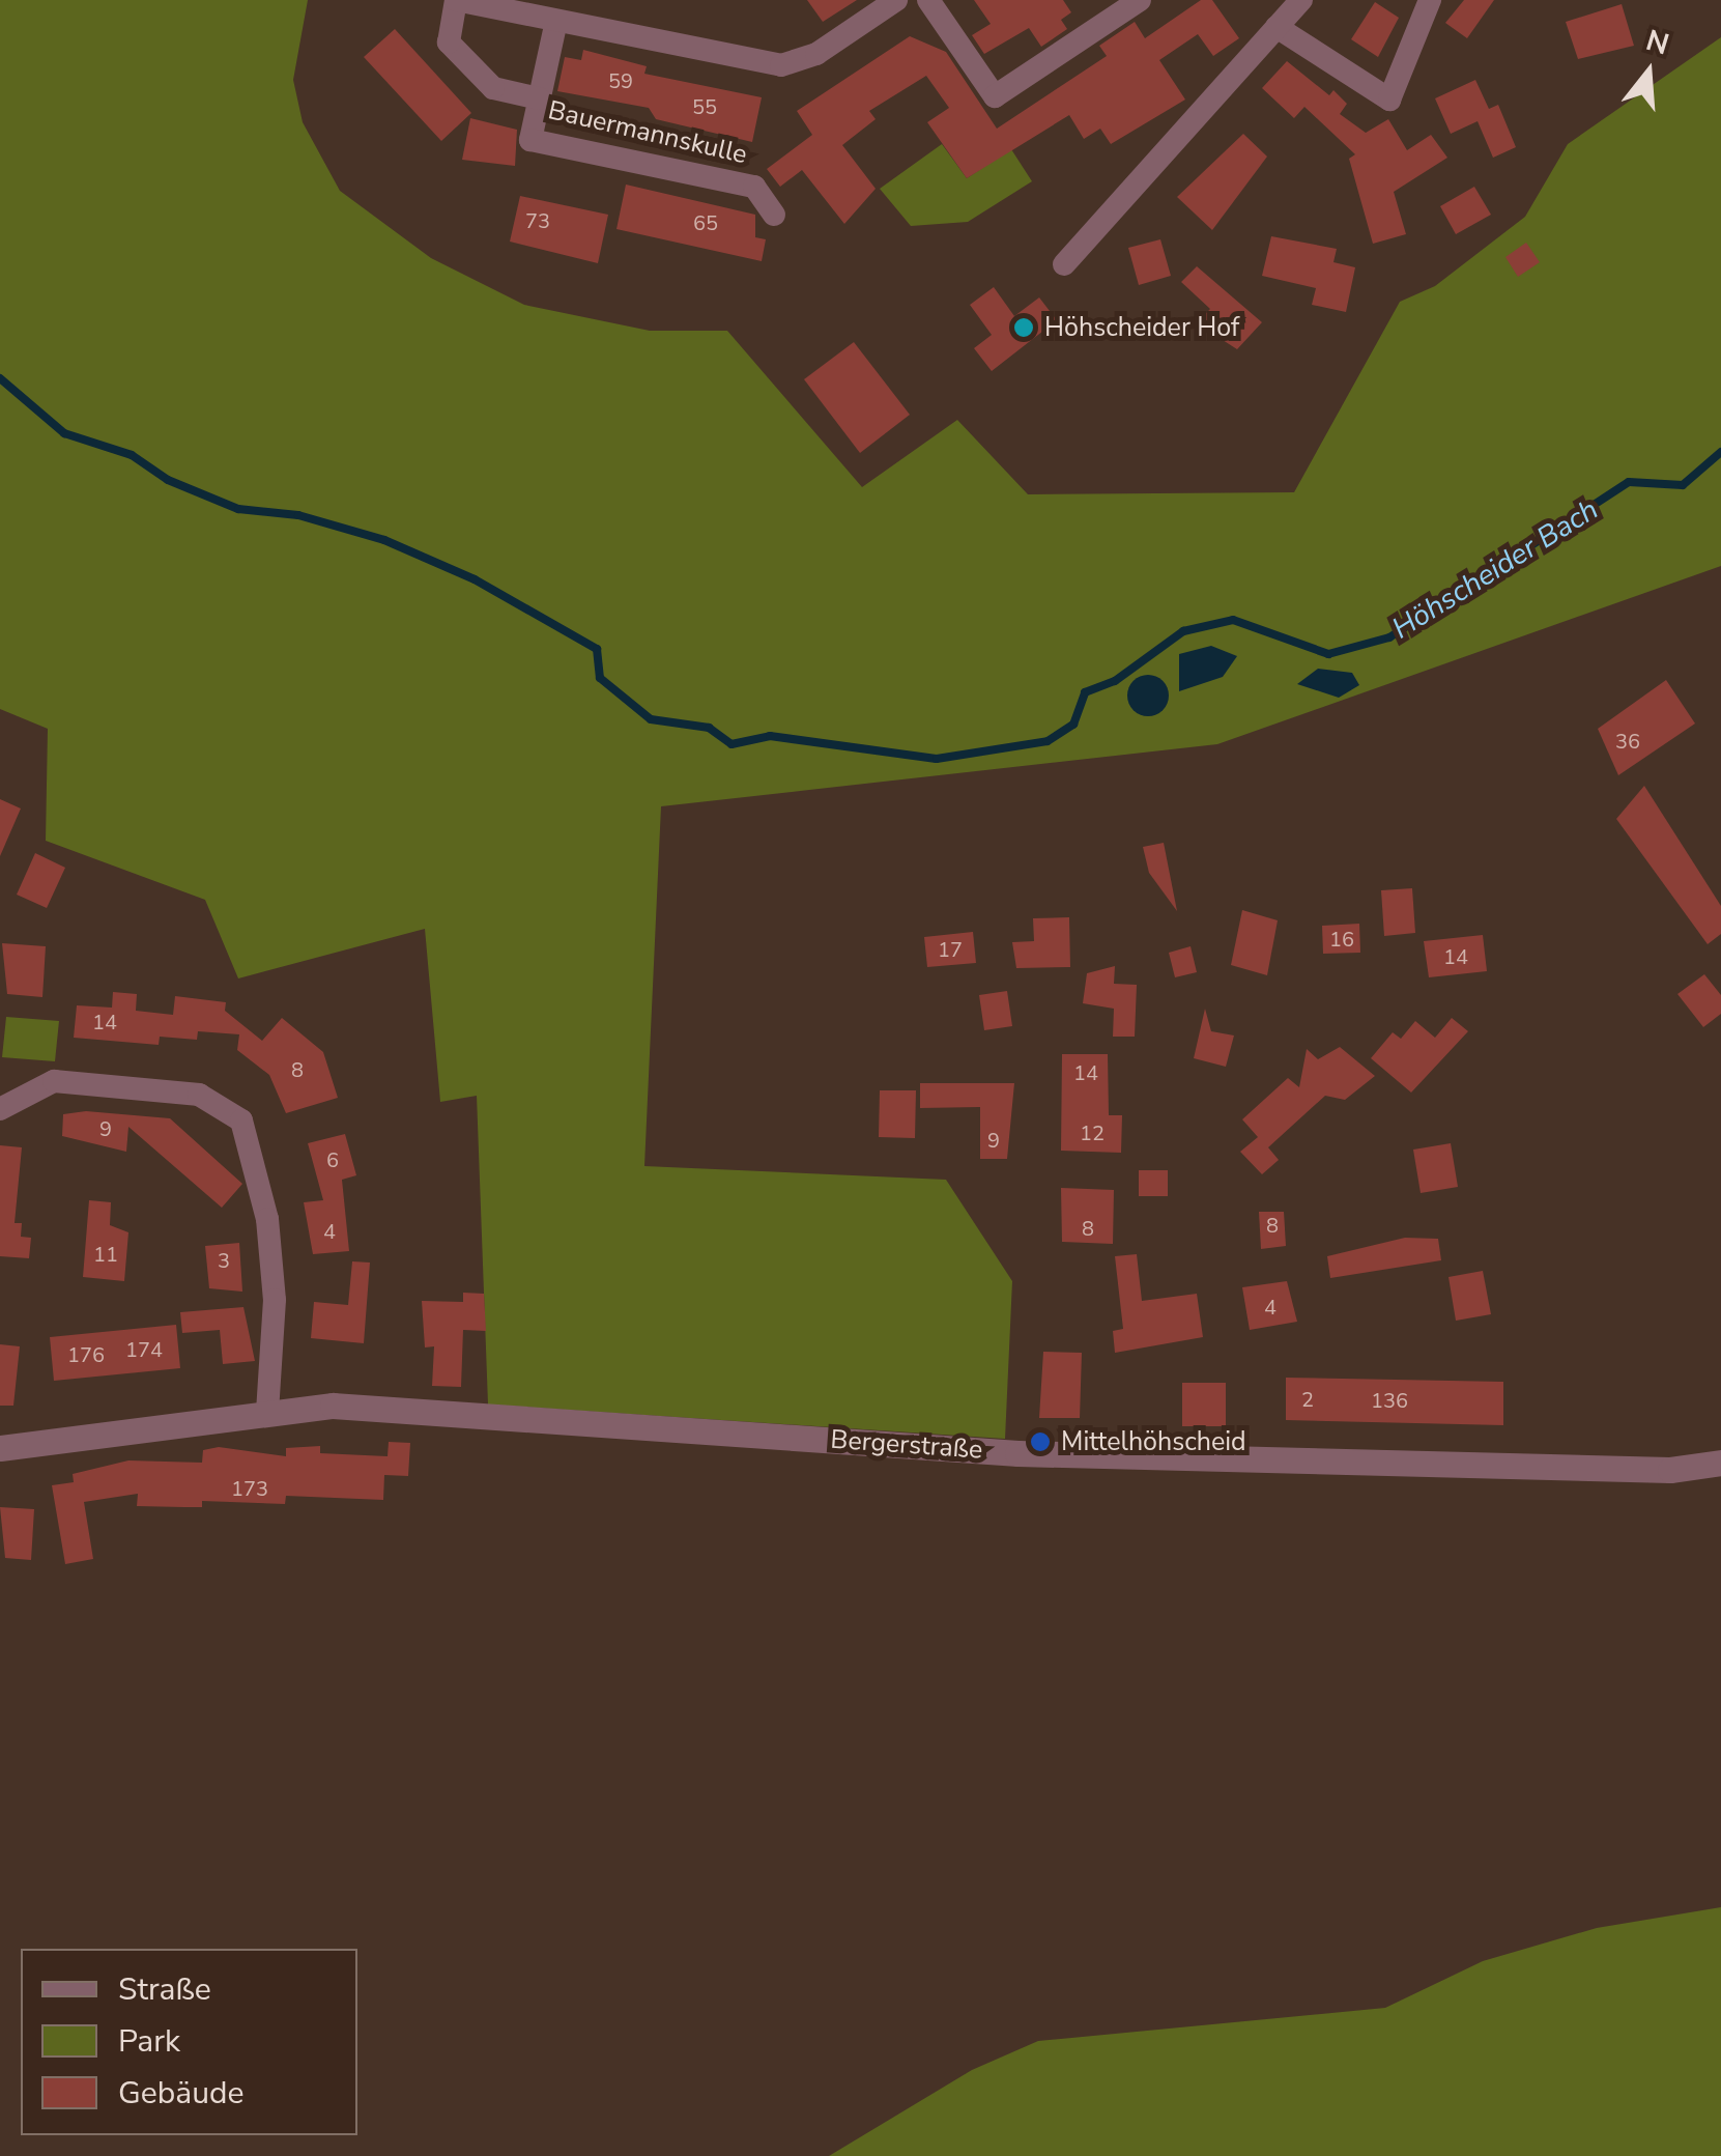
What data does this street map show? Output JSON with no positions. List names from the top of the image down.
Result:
{
  "streets": {
    "street": ["Bauermannskulle", "Bergerstraße"]
  },
  "water": ["Höhscheider Bach"],
  "places": ["Höhscheider Hof", "Mittelhöhscheid"],
  "house_numbers": [
    "59",
    "55",
    "73",
    "65",
    "36",
    "16",
    "17",
    "14",
    "14",
    "8",
    "14",
    "9",
    "12",
    "9",
    "6",
    "8",
    "8",
    "4",
    "11",
    "3",
    "4",
    "174",
    "176",
    "2",
    "136",
    "173"
  ],
  "legend": ["Straße", "Park", "Gebäude"],
  "north": "top"
}
